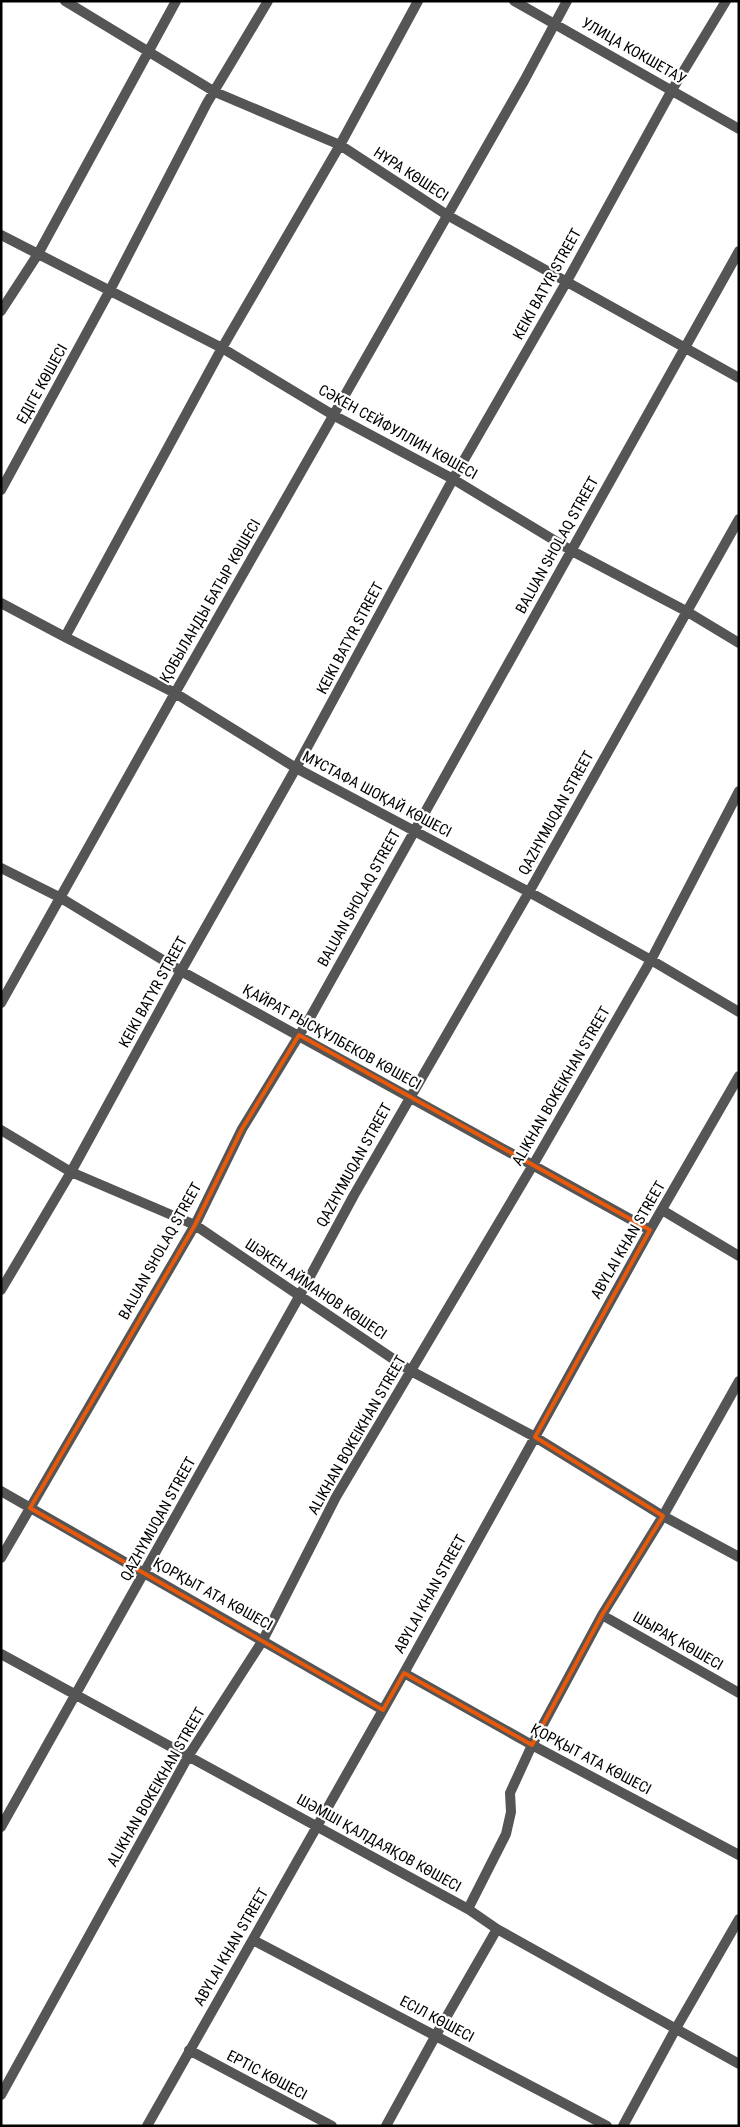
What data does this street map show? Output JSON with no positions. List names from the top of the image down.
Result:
{
  "streets": {
    "street": [
      "УЛИЦА КОКШЕТАУ",
      "НҰРА КӨШЕСІ",
      "KEIKI BATYR STREET",
      "ЕДІГЕ КӨШЕСІ",
      "СӘКЕН СЕЙФУЛЛИН КӨШЕСІ",
      "BALUAN SHOLAQ STREET",
      "ҚОБЫЛАНДЫ БАТЫР КӨШЕСІ",
      "МҰСТАФА ШОҚАЙ КӨШЕСІ",
      "QAZHYMUQAN STREET",
      "ҚАЙРАТ РЫСҚҰЛБЕКОВ КӨШЕСІ",
      "ALIKHAN BOKEIKHAN STREET",
      "ABYLAI KHAN STREET",
      "ШӘКЕН АЙМАНОВ КӨШЕСІ",
      "ҚОРҚЫТ АТА КӨШЕСІ",
      "ШЫРАҚ КӨШЕСІ",
      "ШӘМШІ ҚАЛДАЯҚОВ КӨШЕСІ",
      "ЕСІЛ КӨШЕСІ",
      "ЕРТІС КӨШЕСІ"
    ]
  },
  "crossings": [
    ["УЛИЦА КОКШЕТАУ", "KEIKI BATYR STREET"],
    ["УЛИЦА КОКШЕТАУ", "ҚОБЫЛАНДЫ БАТЫР КӨШЕСІ"],
    ["НҰРА КӨШЕСІ", "KEIKI BATYR STREET"],
    ["НҰРА КӨШЕСІ", "ЕДІГЕ КӨШЕСІ"],
    ["НҰРА КӨШЕСІ", "BALUAN SHOLAQ STREET"],
    ["НҰРА КӨШЕСІ", "ҚОБЫЛАНДЫ БАТЫР КӨШЕСІ"],
    ["KEIKI BATYR STREET", "СӘКЕН СЕЙФУЛЛИН КӨШЕСІ"],
    ["KEIKI BATYR STREET", "МҰСТАФА ШОҚАЙ КӨШЕСІ"],
    ["KEIKI BATYR STREET", "ҚАЙРАТ РЫСҚҰЛБЕКОВ КӨШЕСІ"],
    ["KEIKI BATYR STREET", "ШӘКЕН АЙМАНОВ КӨШЕСІ"],
    ["ЕДІГЕ КӨШЕСІ", "СӘКЕН СЕЙФУЛЛИН КӨШЕСІ"],
    ["СӘКЕН СЕЙФУЛЛИН КӨШЕСІ", "BALUAN SHOLAQ STREET"],
    ["СӘКЕН СЕЙФУЛЛИН КӨШЕСІ", "ҚОБЫЛАНДЫ БАТЫР КӨШЕСІ"],
    ["СӘКЕН СЕЙФУЛЛИН КӨШЕСІ", "QAZHYMUQAN STREET"],
    ["BALUAN SHOLAQ STREET", "МҰСТАФА ШОҚАЙ КӨШЕСІ"],
    ["BALUAN SHOLAQ STREET", "ҚАЙРАТ РЫСҚҰЛБЕКОВ КӨШЕСІ"],
    ["BALUAN SHOLAQ STREET", "ШӘКЕН АЙМАНОВ КӨШЕСІ"],
    ["BALUAN SHOLAQ STREET", "ҚОРҚЫТ АТА КӨШЕСІ"],
    ["ҚОБЫЛАНДЫ БАТЫР КӨШЕСІ", "МҰСТАФА ШОҚАЙ КӨШЕСІ"],
    ["ҚОБЫЛАНДЫ БАТЫР КӨШЕСІ", "ҚАЙРАТ РЫСҚҰЛБЕКОВ КӨШЕСІ"],
    ["МҰСТАФА ШОҚАЙ КӨШЕСІ", "QAZHYMUQAN STREET"],
    ["МҰСТАФА ШОҚАЙ КӨШЕСІ", "ALIKHAN BOKEIKHAN STREET"],
    ["QAZHYMUQAN STREET", "ҚАЙРАТ РЫСҚҰЛБЕКОВ КӨШЕСІ"],
    ["QAZHYMUQAN STREET", "ШӘКЕН АЙМАНОВ КӨШЕСІ"],
    ["QAZHYMUQAN STREET", "ҚОРҚЫТ АТА КӨШЕСІ"],
    ["QAZHYMUQAN STREET", "ШӘМШІ ҚАЛДАЯҚОВ КӨШЕСІ"],
    ["ҚАЙРАТ РЫСҚҰЛБЕКОВ КӨШЕСІ", "ALIKHAN BOKEIKHAN STREET"],
    ["ҚАЙРАТ РЫСҚҰЛБЕКОВ КӨШЕСІ", "ABYLAI KHAN STREET"],
    ["ALIKHAN BOKEIKHAN STREET", "ШӘКЕН АЙМАНОВ КӨШЕСІ"],
    ["ALIKHAN BOKEIKHAN STREET", "ҚОРҚЫТ АТА КӨШЕСІ"],
    ["ALIKHAN BOKEIKHAN STREET", "ШӘМШІ ҚАЛДАЯҚОВ КӨШЕСІ"],
    ["ABYLAI KHAN STREET", "ШӘКЕН АЙМАНОВ КӨШЕСІ"],
    ["ABYLAI KHAN STREET", "ҚОРҚЫТ АТА КӨШЕСІ"],
    ["ABYLAI KHAN STREET", "ШӘМШІ ҚАЛДАЯҚОВ КӨШЕСІ"],
    ["ABYLAI KHAN STREET", "ЕСІЛ КӨШЕСІ"],
    ["ABYLAI KHAN STREET", "ЕРТІС КӨШЕСІ"]
  ]
}
